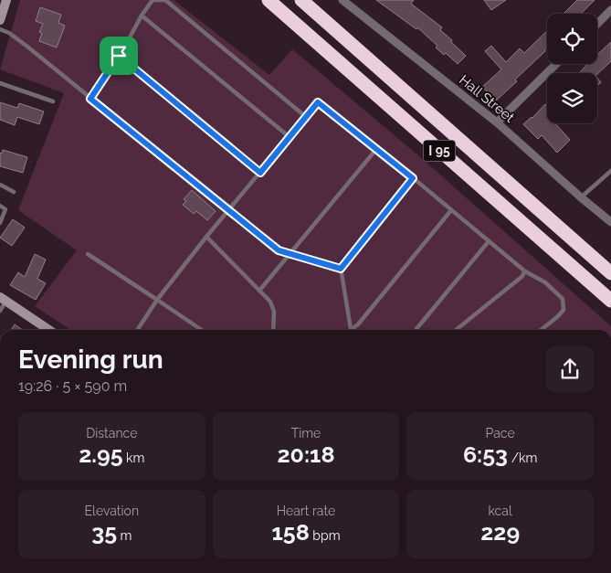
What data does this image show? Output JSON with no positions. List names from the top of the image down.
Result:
{
  "streets": {
    "highway": ["I 95"],
    "street": ["Hall Street"]
  },
  "page": {
    "heading": ["Evening run", "19:26 · 5 × 590 m"],
    "stats": [
      ["Distance", "2.95 km"],
      ["Time", "20:18"],
      ["Pace", "6:53 /km"],
      ["Elevation", "35 m"],
      ["Heart rate", "158 bpm"],
      ["kcal", "229"]
    ]
  }
}
